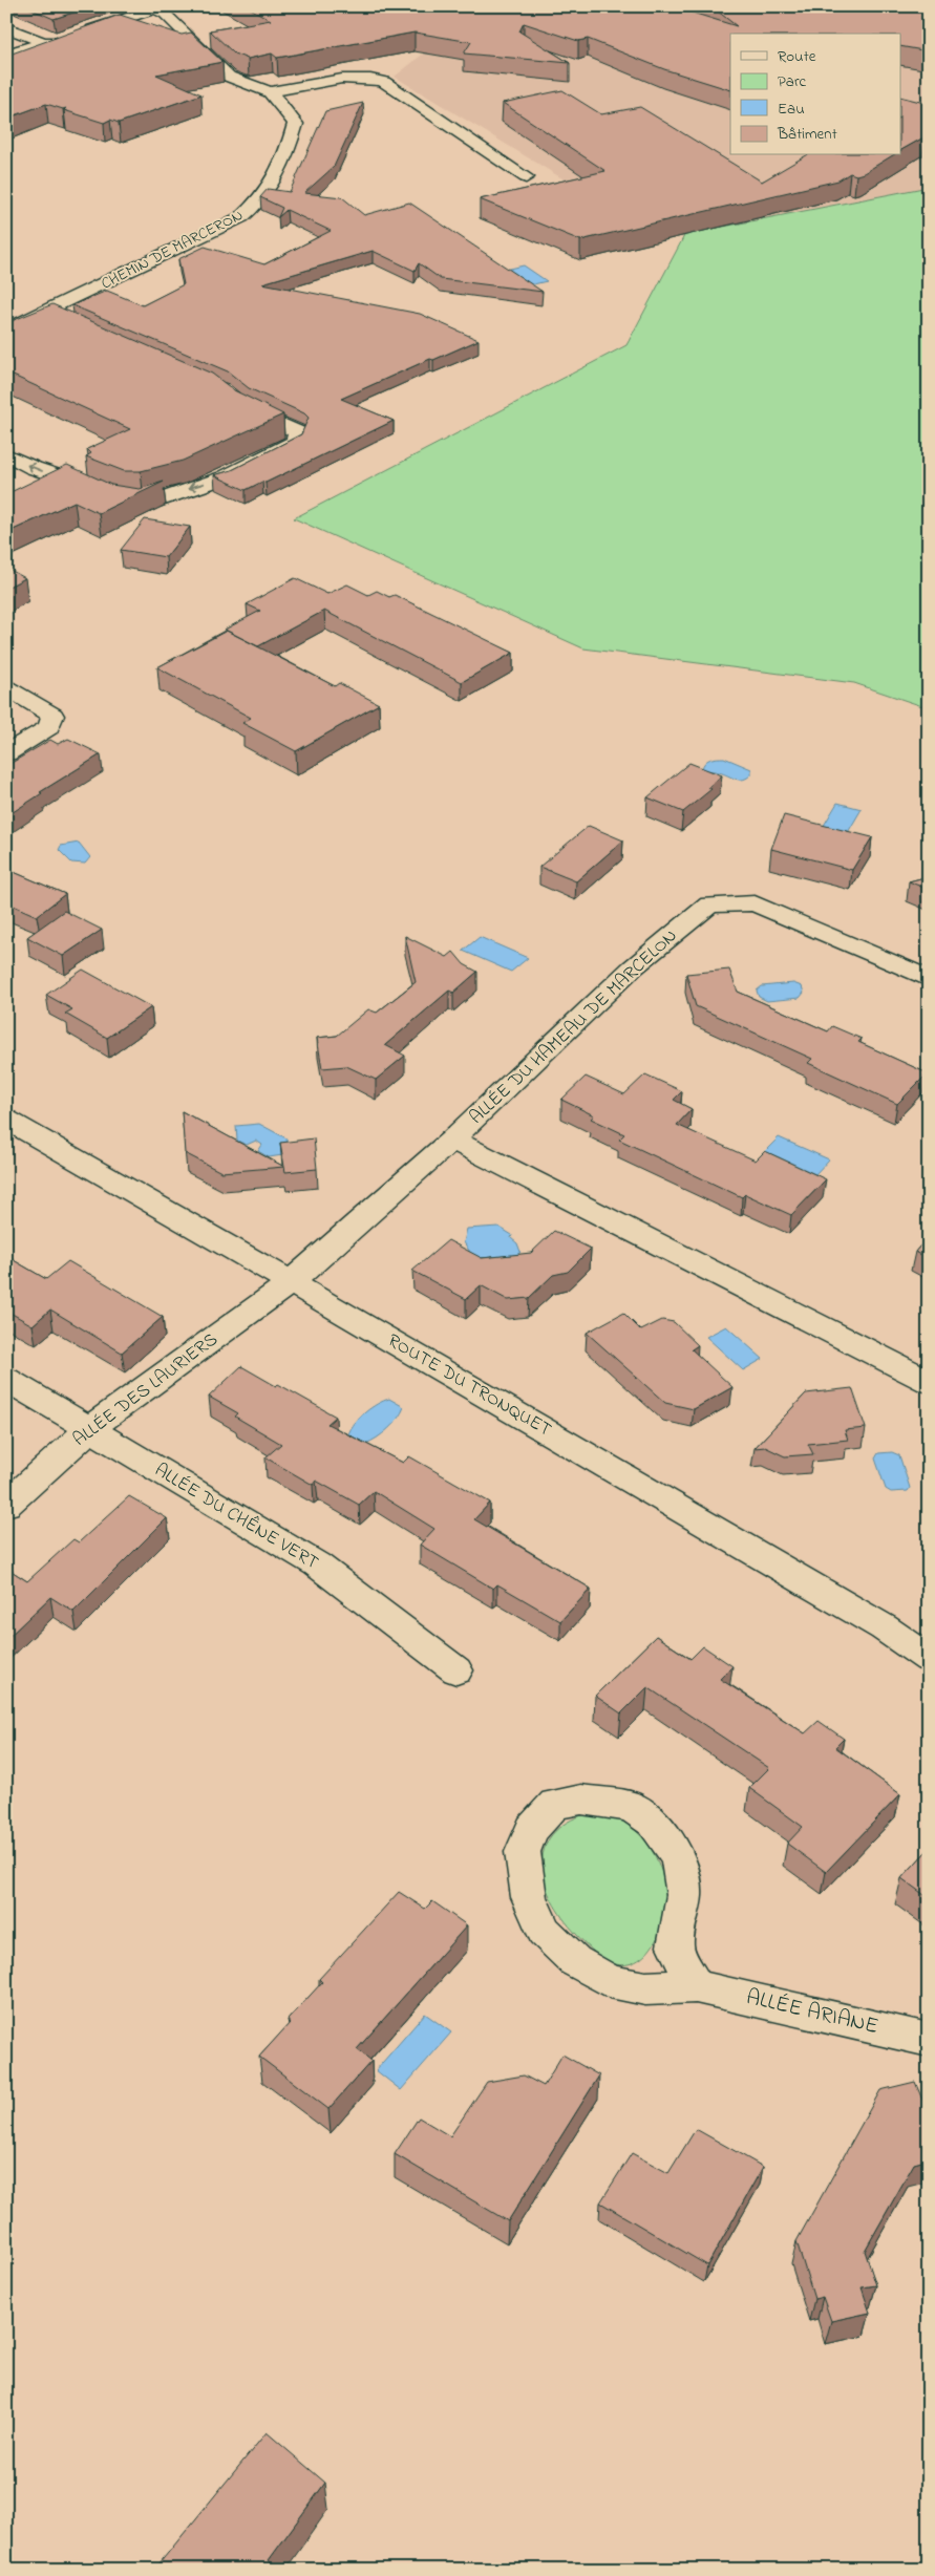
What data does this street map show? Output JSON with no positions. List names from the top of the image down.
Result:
{
  "streets": {
    "street": [
      "CHEMIN DE MARCERON",
      "ALLÉE DU HAMEAU DE MARCELON",
      "ROUTE DU TRONQUET",
      "ALLÉE DES LAURIERS",
      "ALLÉE DU CHÊNE VERT",
      "ALLÉE ARIANE"
    ]
  },
  "crossings": [
    ["ALLÉE DU HAMEAU DE MARCELON", "ROUTE DU TRONQUET"],
    ["ALLÉE DU HAMEAU DE MARCELON", "ALLÉE DES LAURIERS"],
    ["ROUTE DU TRONQUET", "ALLÉE DES LAURIERS"],
    ["ALLÉE DES LAURIERS", "ALLÉE DU CHÊNE VERT"]
  ],
  "legend": [
    "Route",
    "Parc",
    "Eau",
    "Bâtiment"
  ]
}
